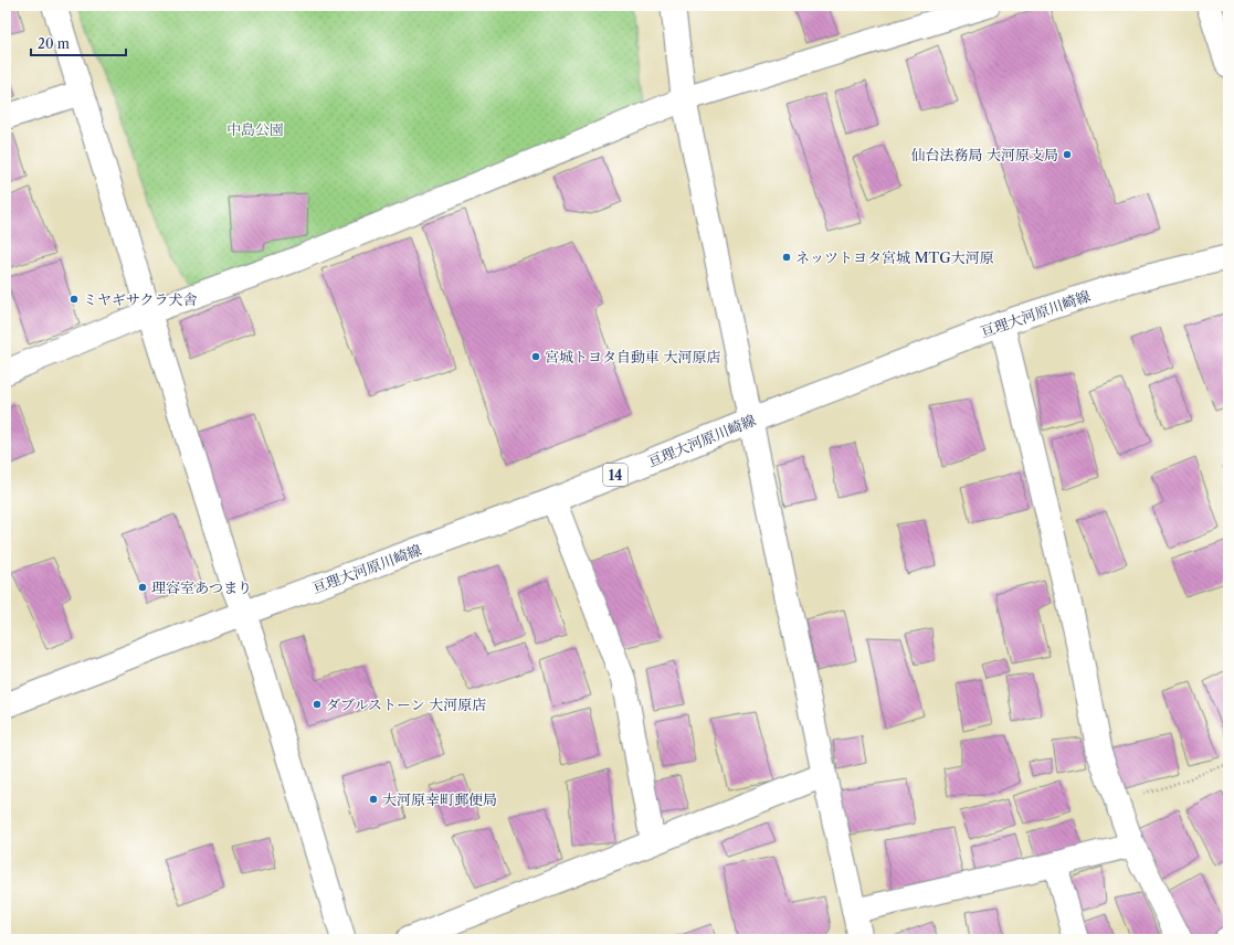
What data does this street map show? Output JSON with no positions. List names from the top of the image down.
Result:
{
  "streets": {
    "street": ["亘理大河原川崎線", "14"]
  },
  "parks": ["中島公園"],
  "places": [
    "仙台法務局 大河原支局",
    "ネッツトヨタ宮城 MTG大河原",
    "ミヤギサクラ犬舎",
    "宮城トヨタ自動車 大河原店",
    "理容室あつまり",
    "ダブルストーン 大河原店",
    "大河原幸町郵便局"
  ],
  "scale_bar": "20 m"
}
